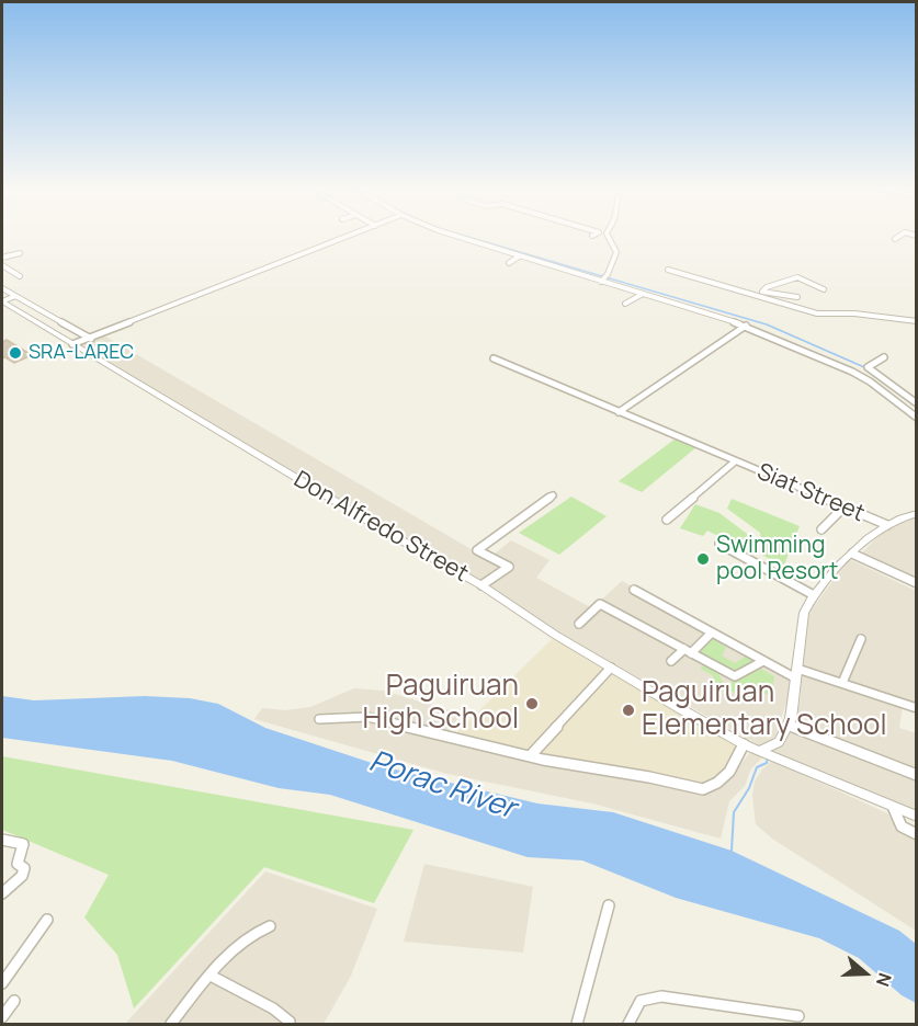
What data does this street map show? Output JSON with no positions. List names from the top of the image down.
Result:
{
  "streets": {
    "street": ["Siat Street", "Don Alfredo Street"]
  },
  "water": ["Porac River"],
  "places": [
    "SRA-LAREC",
    "Swimming pool Resort",
    "Paguiruan High School",
    "Paguiruan Elementary School"
  ],
  "north": "right"
}
